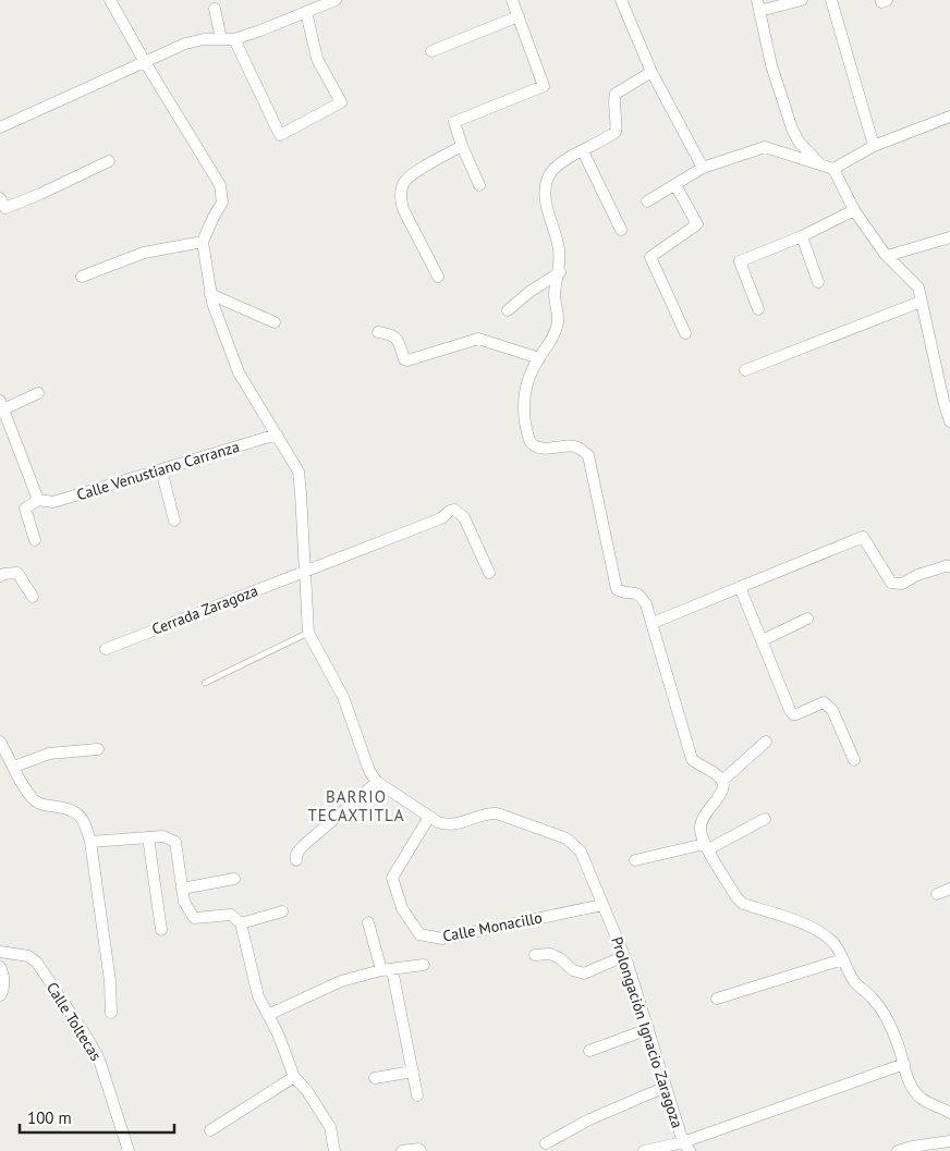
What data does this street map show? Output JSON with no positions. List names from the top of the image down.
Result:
{
  "streets": {
    "street": [
      "Calle Venustiano Carranza",
      "Cerrada Zaragoza",
      "Calle Monacillo",
      "Calle Toltecas",
      "Prolongación Ignacio Zaragoza"
    ]
  },
  "crossings": [
    ["Calle Venustiano Carranza", "Prolongación Ignacio Zaragoza"],
    ["Cerrada Zaragoza", "Prolongación Ignacio Zaragoza"],
    ["Calle Monacillo", "Prolongación Ignacio Zaragoza"]
  ],
  "districts": ["BARRIO TECAXTITLA"],
  "scale_bar": "100 m"
}
